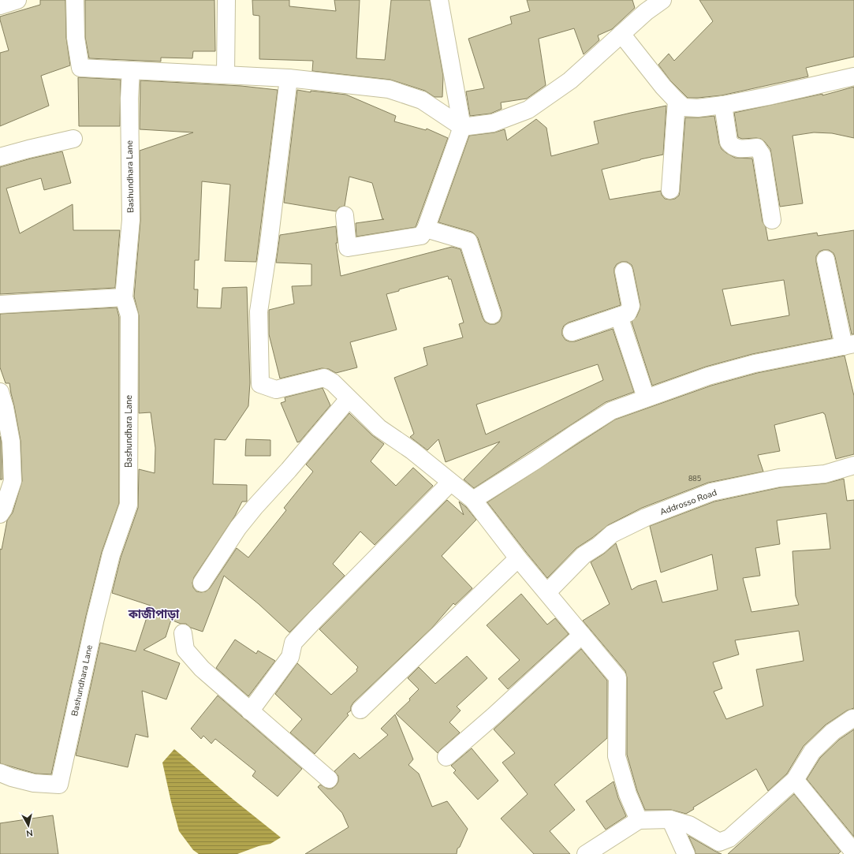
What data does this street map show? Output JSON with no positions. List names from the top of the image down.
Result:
{
  "streets": {
    "street": ["Bashundhara Lane", "Addrosso Road"]
  },
  "districts": ["কাজীপাড়া"],
  "house_numbers": ["885"],
  "north": "bottom"
}
